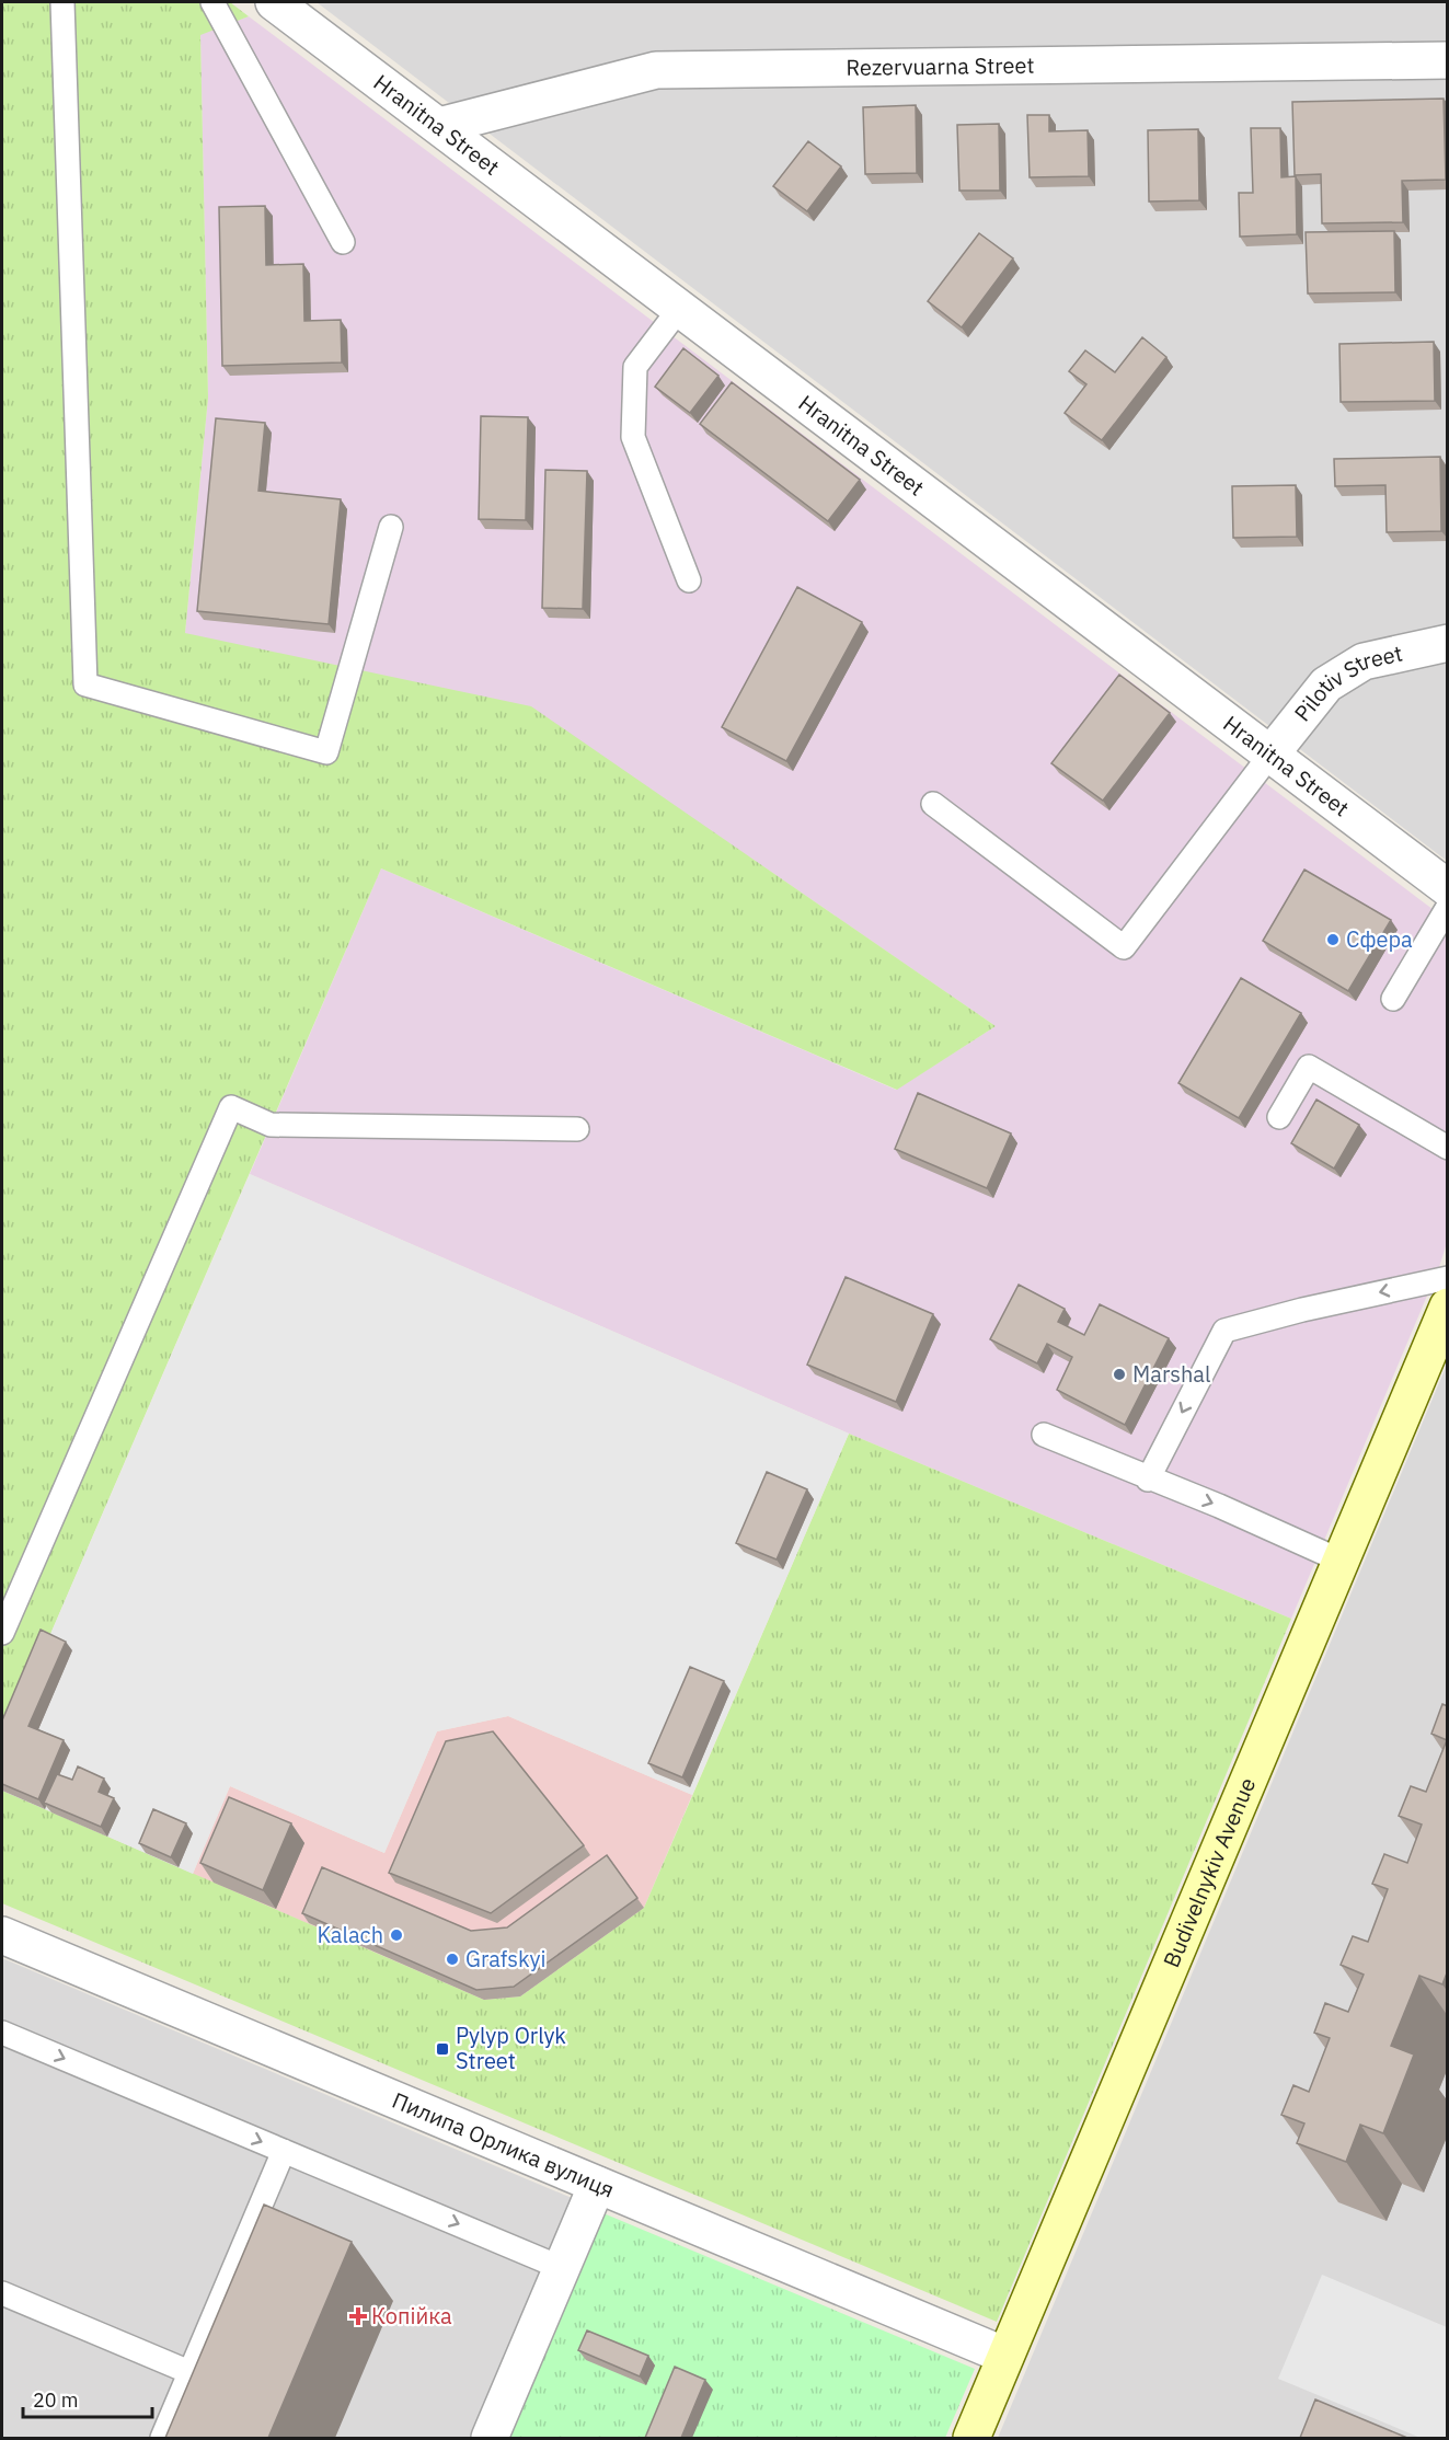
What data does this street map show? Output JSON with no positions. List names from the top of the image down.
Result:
{
  "streets": {
    "main road": ["Budivelnykiv Avenue"],
    "street": [
      "Rezervuarna Street",
      "Hranitna Street",
      "Pilotiv Street",
      "Пилипа Орлика вулиця"
    ]
  },
  "crossings": [
    ["Rezervuarna Street", "Hranitna Street"],
    ["Hranitna Street", "Pilotiv Street"],
    ["Budivelnykiv Avenue", "Пилипа Орлика вулиця"]
  ],
  "places": {
    "other": [
      "Сфера",
      "Marshal",
      "Kalach",
      "Grafskyi"
    ],
    "transit": ["Pylyp Orlyk Street"],
    "health": ["Копійка"]
  },
  "scale_bar": "20 m"
}
